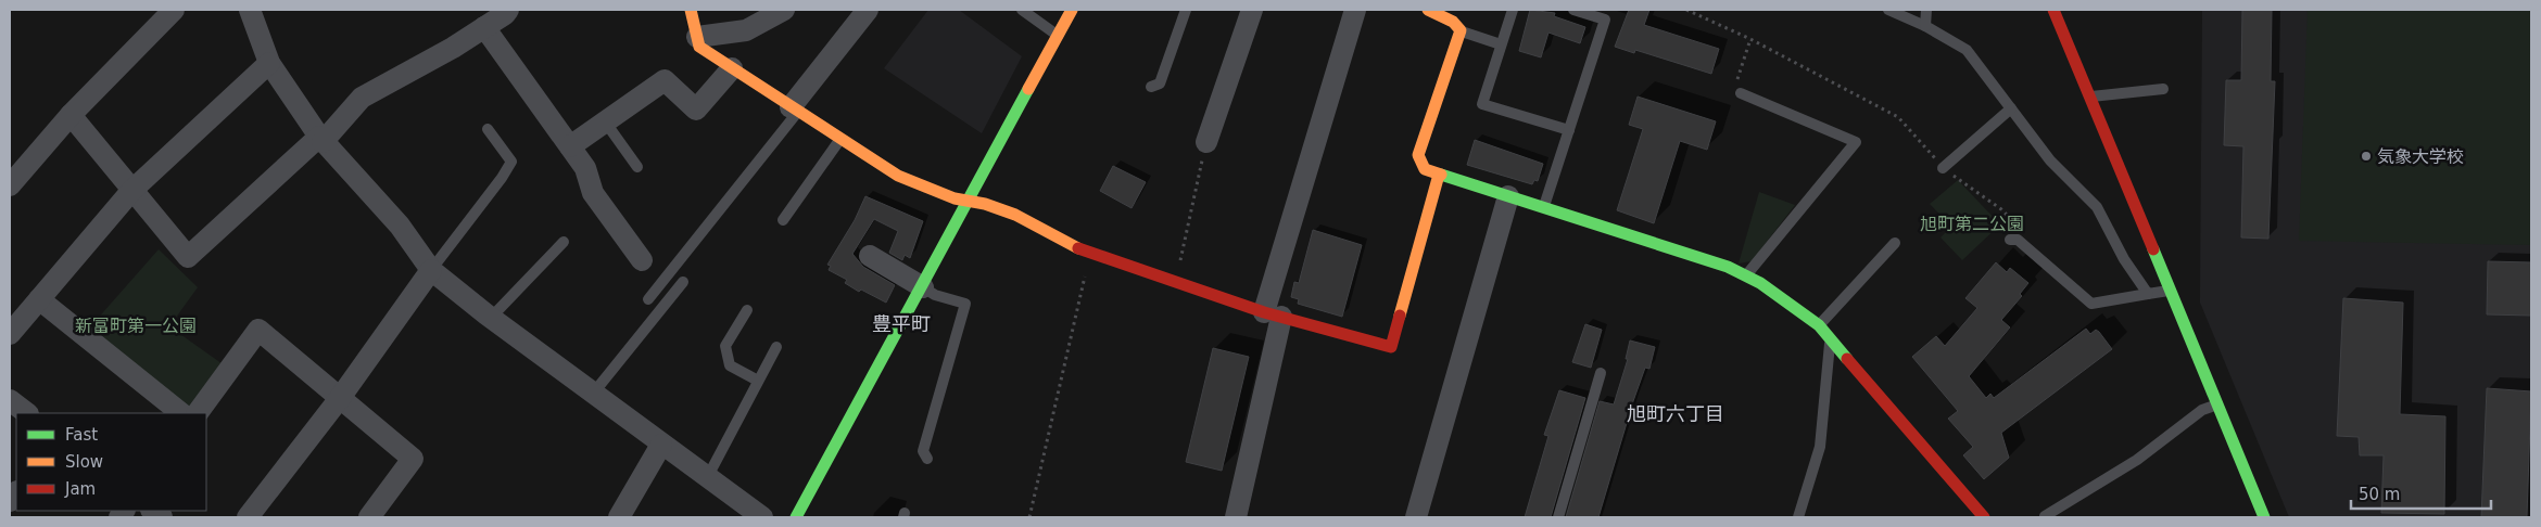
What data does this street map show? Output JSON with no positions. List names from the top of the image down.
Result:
{
  "districts": ["豊平町", "旭町六丁目"],
  "parks": ["旭町第二公園", "新富町第一公園"],
  "places": ["気象大学校"],
  "legend": ["Fast", "Slow", "Jam"],
  "scale_bar": "50 m"
}
